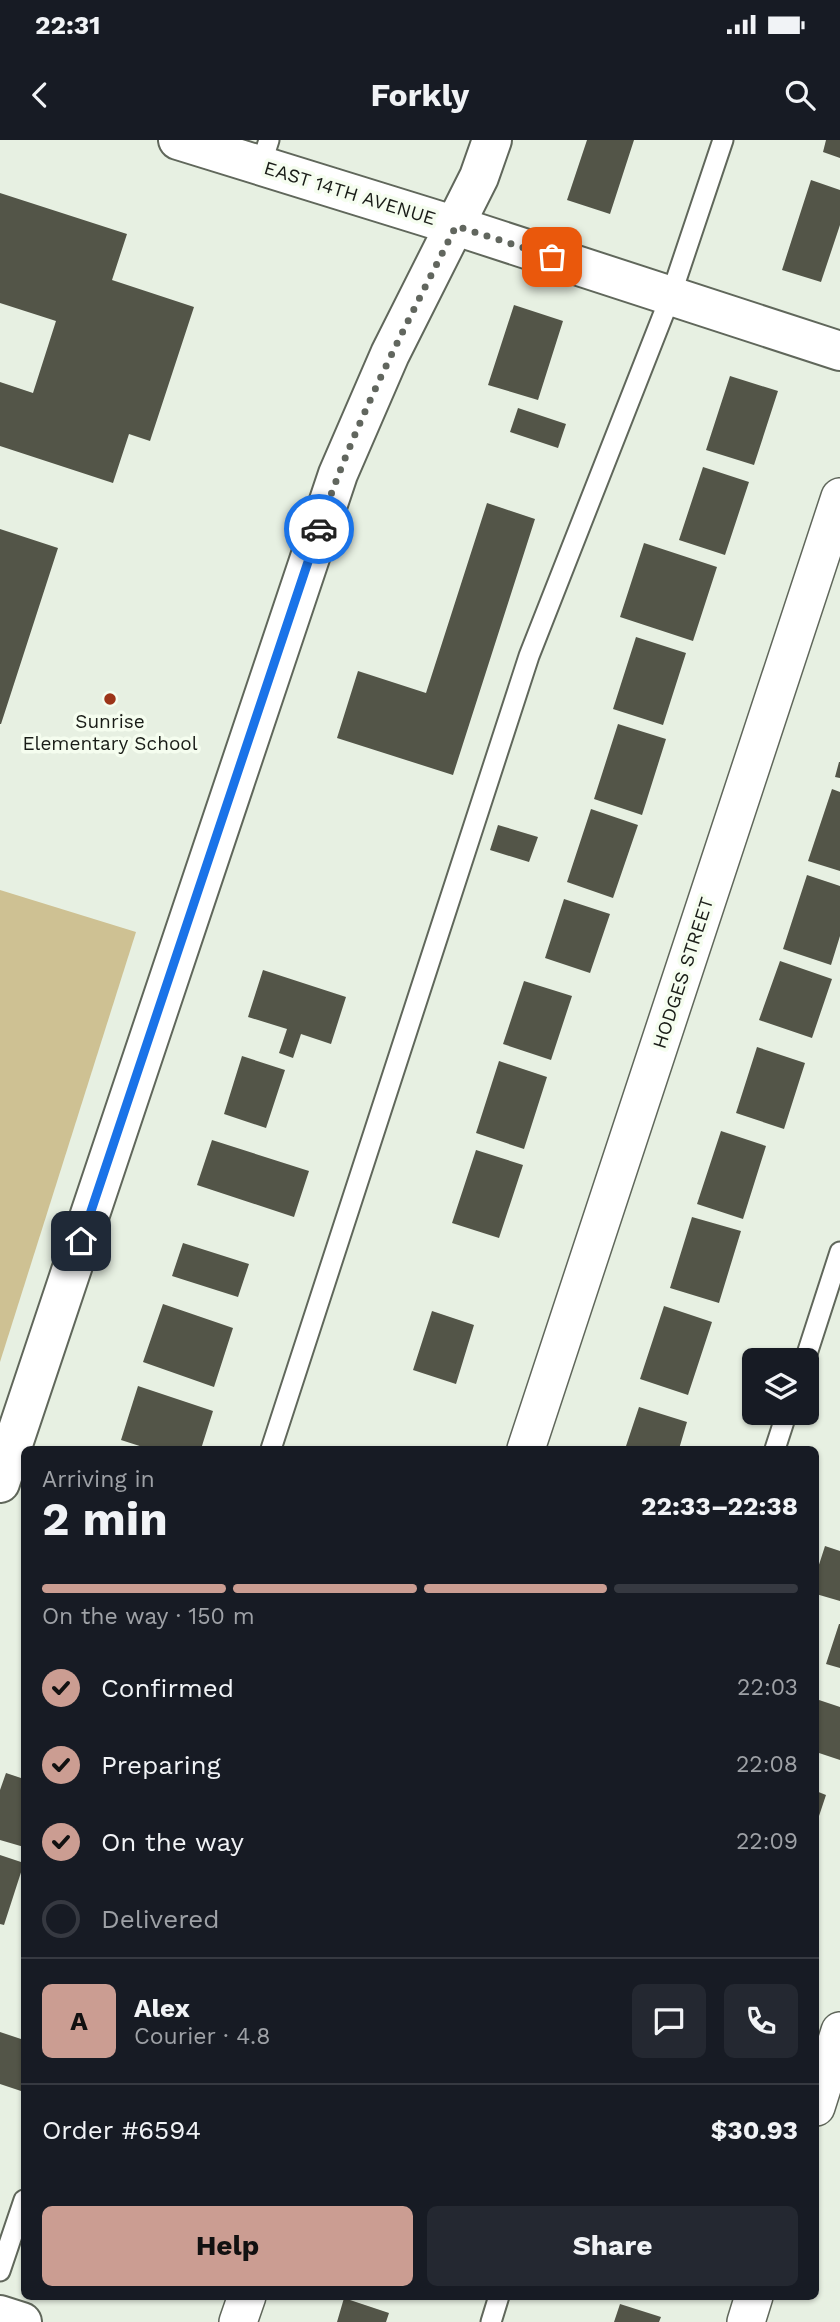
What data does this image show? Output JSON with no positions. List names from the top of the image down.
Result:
{
  "streets": {
    "main road": ["EAST 14TH AVENUE"],
    "street": ["HODGES STREET"]
  },
  "places": ["Sunrise Elementary School"],
  "page": {
    "status": "22:31",
    "header": "Forkly",
    "heading": ["2 min", "Arriving in", "22:33–22:38"],
    "panel": [
      "Alex",
      "Courier · 4.8",
      "Order #6594",
      "$30.93"
    ],
    "bar": "On the way · 150 m",
    "list": [
      ["Confirmed", "22:03"],
      ["Preparing", "22:08"],
      ["On the way", "22:09"],
      "Delivered"
    ],
    "round": "A",
    "buttons": ["Help", "Share"]
  }
}
